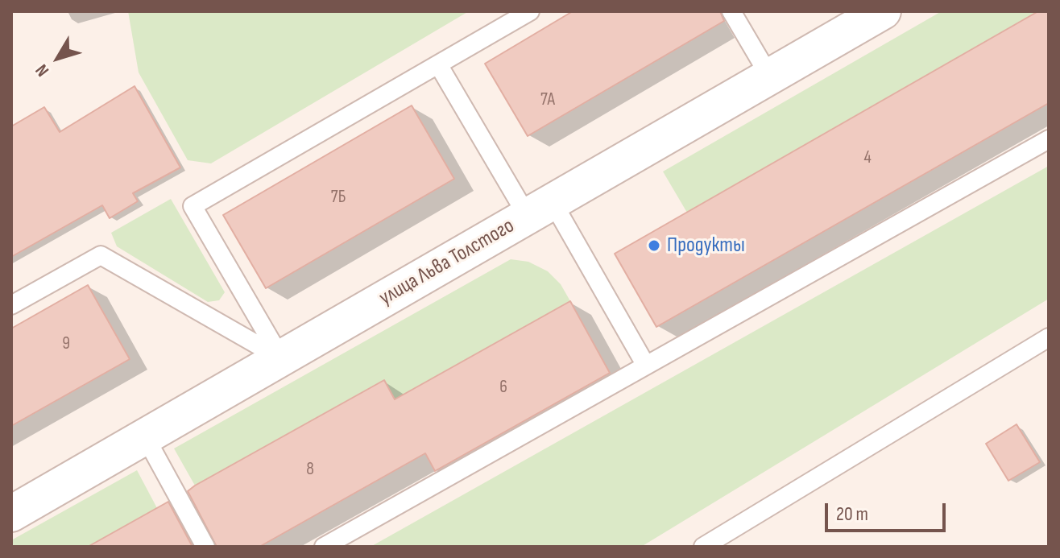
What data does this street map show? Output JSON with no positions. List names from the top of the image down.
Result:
{
  "streets": {
    "street": ["улица Льва Толстого"]
  },
  "places": ["Продукты"],
  "house_numbers": [
    "7А",
    "4",
    "7Б",
    "9",
    "6",
    "8"
  ],
  "scale_bar": "20 m",
  "north": "bottom left"
}
